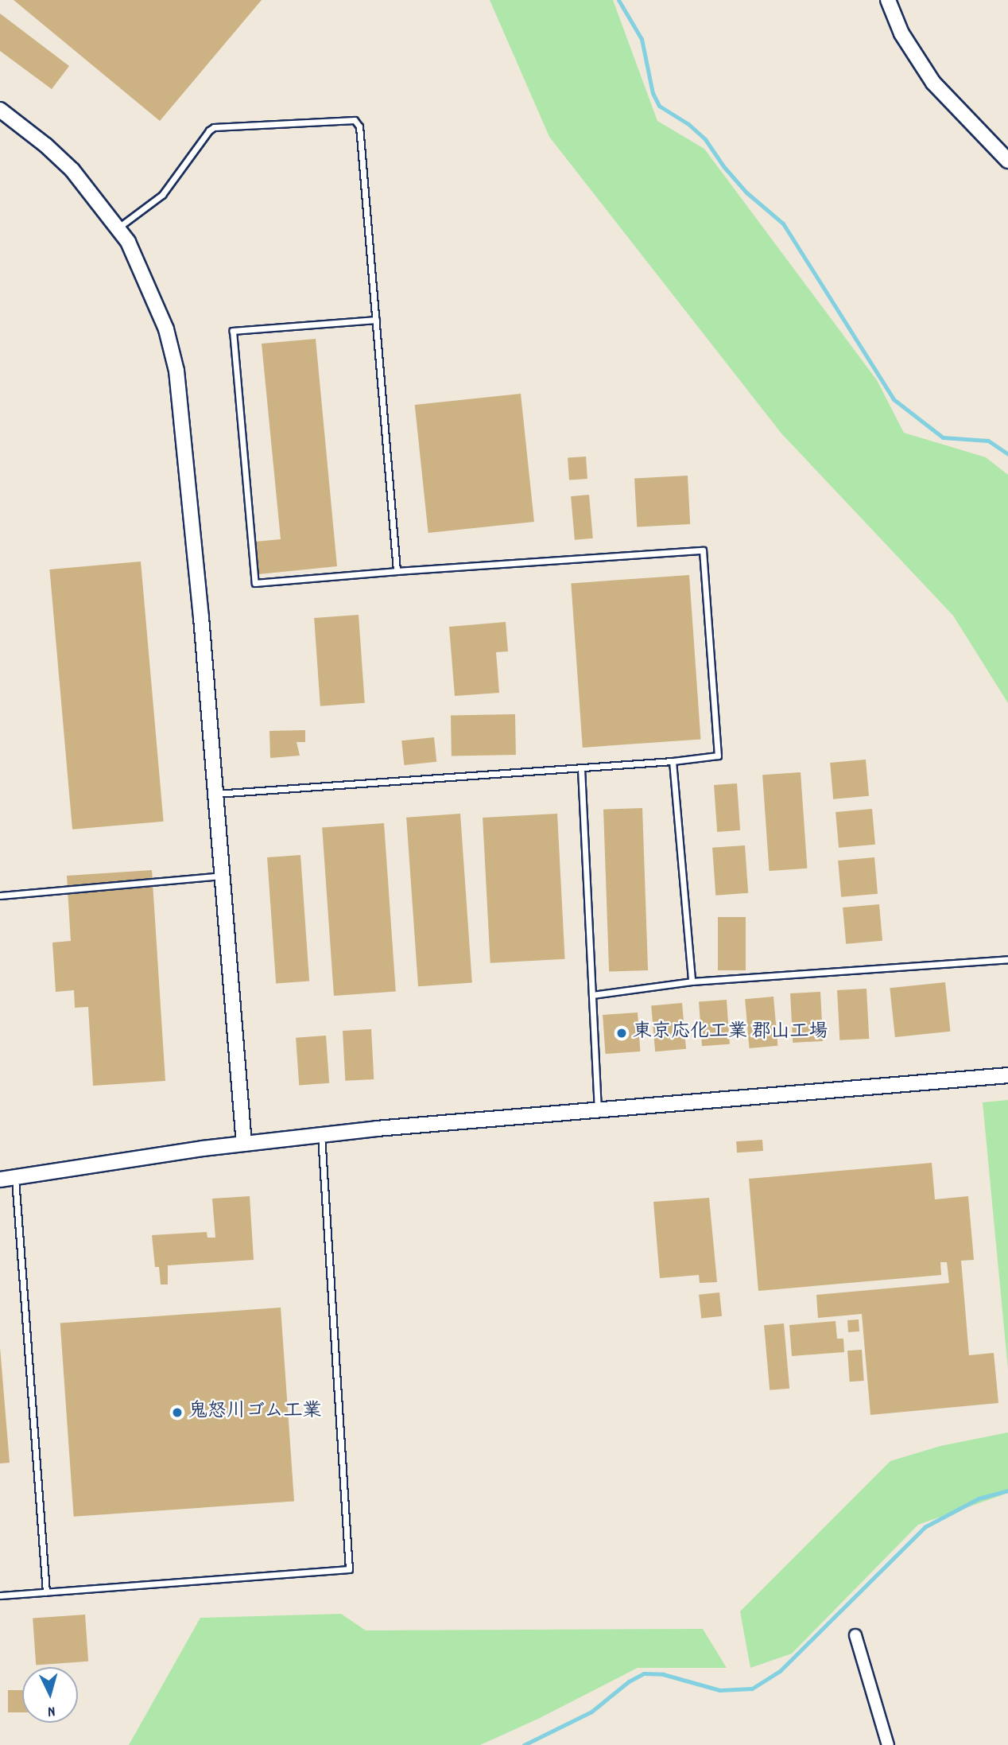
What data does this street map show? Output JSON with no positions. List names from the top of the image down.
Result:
{
  "places": ["東京応化工業 郡山工場", "鬼怒川ゴム工業"],
  "north": "bottom"
}
